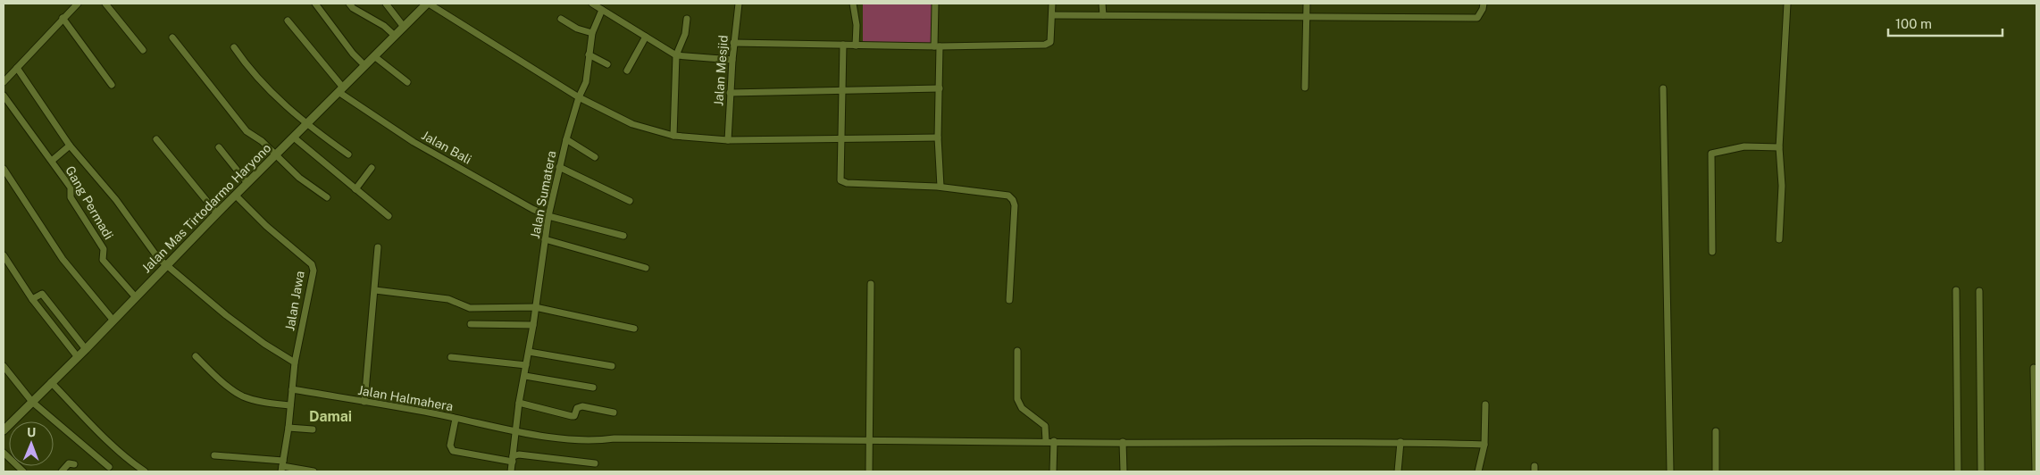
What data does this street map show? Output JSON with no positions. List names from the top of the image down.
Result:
{
  "streets": {
    "street": [
      "Jalan Mesjid",
      "Jalan Bali",
      "Jalan Sumatera",
      "Gang Permadi",
      "Jalan Mas Tirtodarmo Haryono",
      "Jalan Jawa",
      "Jalan Halmahera"
    ]
  },
  "crossings": [
    ["Jalan Bali", "Jalan Sumatera"],
    ["Jalan Bali", "Jalan Mas Tirtodarmo Haryono"],
    ["Jalan Sumatera", "Jalan Halmahera"],
    ["Gang Permadi", "Jalan Mas Tirtodarmo Haryono"],
    ["Jalan Mas Tirtodarmo Haryono", "Jalan Jawa"],
    ["Jalan Jawa", "Jalan Halmahera"]
  ],
  "districts": ["Damai"],
  "scale_bar": "100 m",
  "north": "top"
}
